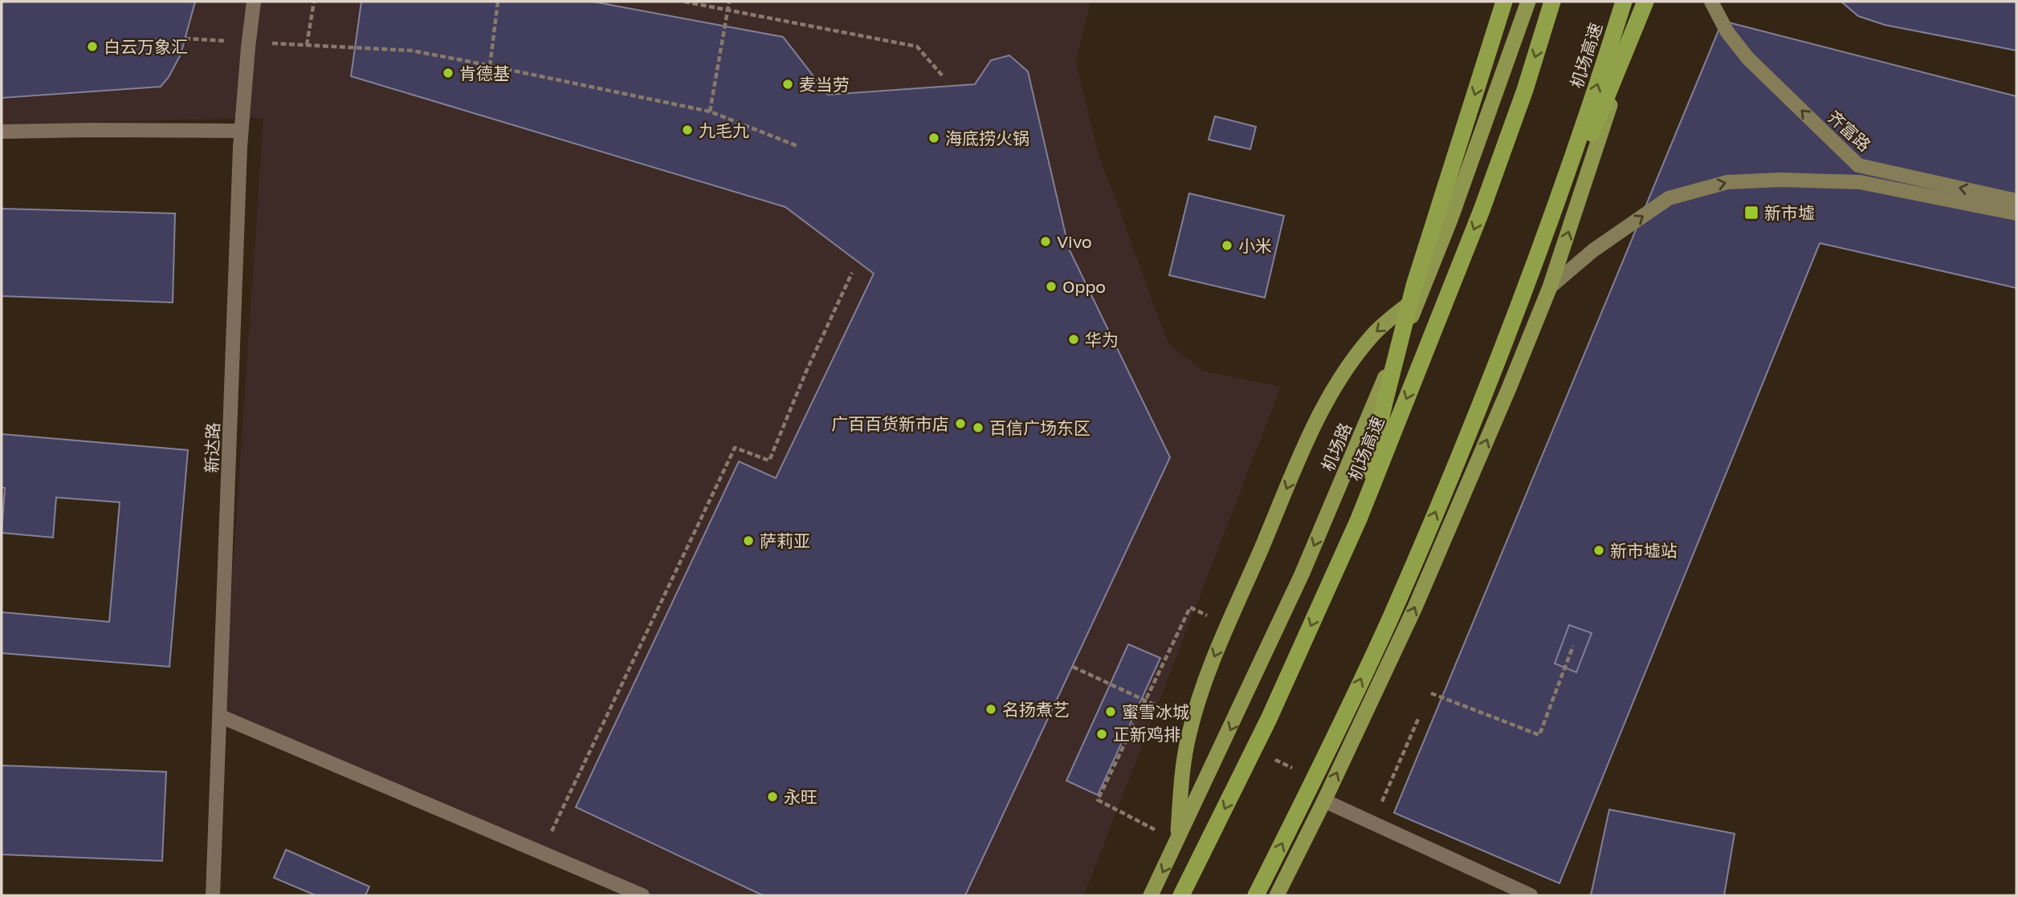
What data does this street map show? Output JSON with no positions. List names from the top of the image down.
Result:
{
  "streets": {
    "highway": ["机场高速", "机场路"],
    "main road": ["齐富路"],
    "street": ["新达路"]
  },
  "one_way": ["齐富路"],
  "places": {
    "other": [
      "白云万象汇",
      "肯德基",
      "麦当劳",
      "九毛九",
      "海底捞火锅",
      "Vivo",
      "小米",
      "Oppo",
      "华为",
      "广百百货新市店",
      "百信广场东区",
      "萨莉亚",
      "新市墟站",
      "名扬煮艺",
      "蜜雪冰城",
      "正新鸡排",
      "永旺"
    ],
    "transit": ["新市墟"]
  }
}
